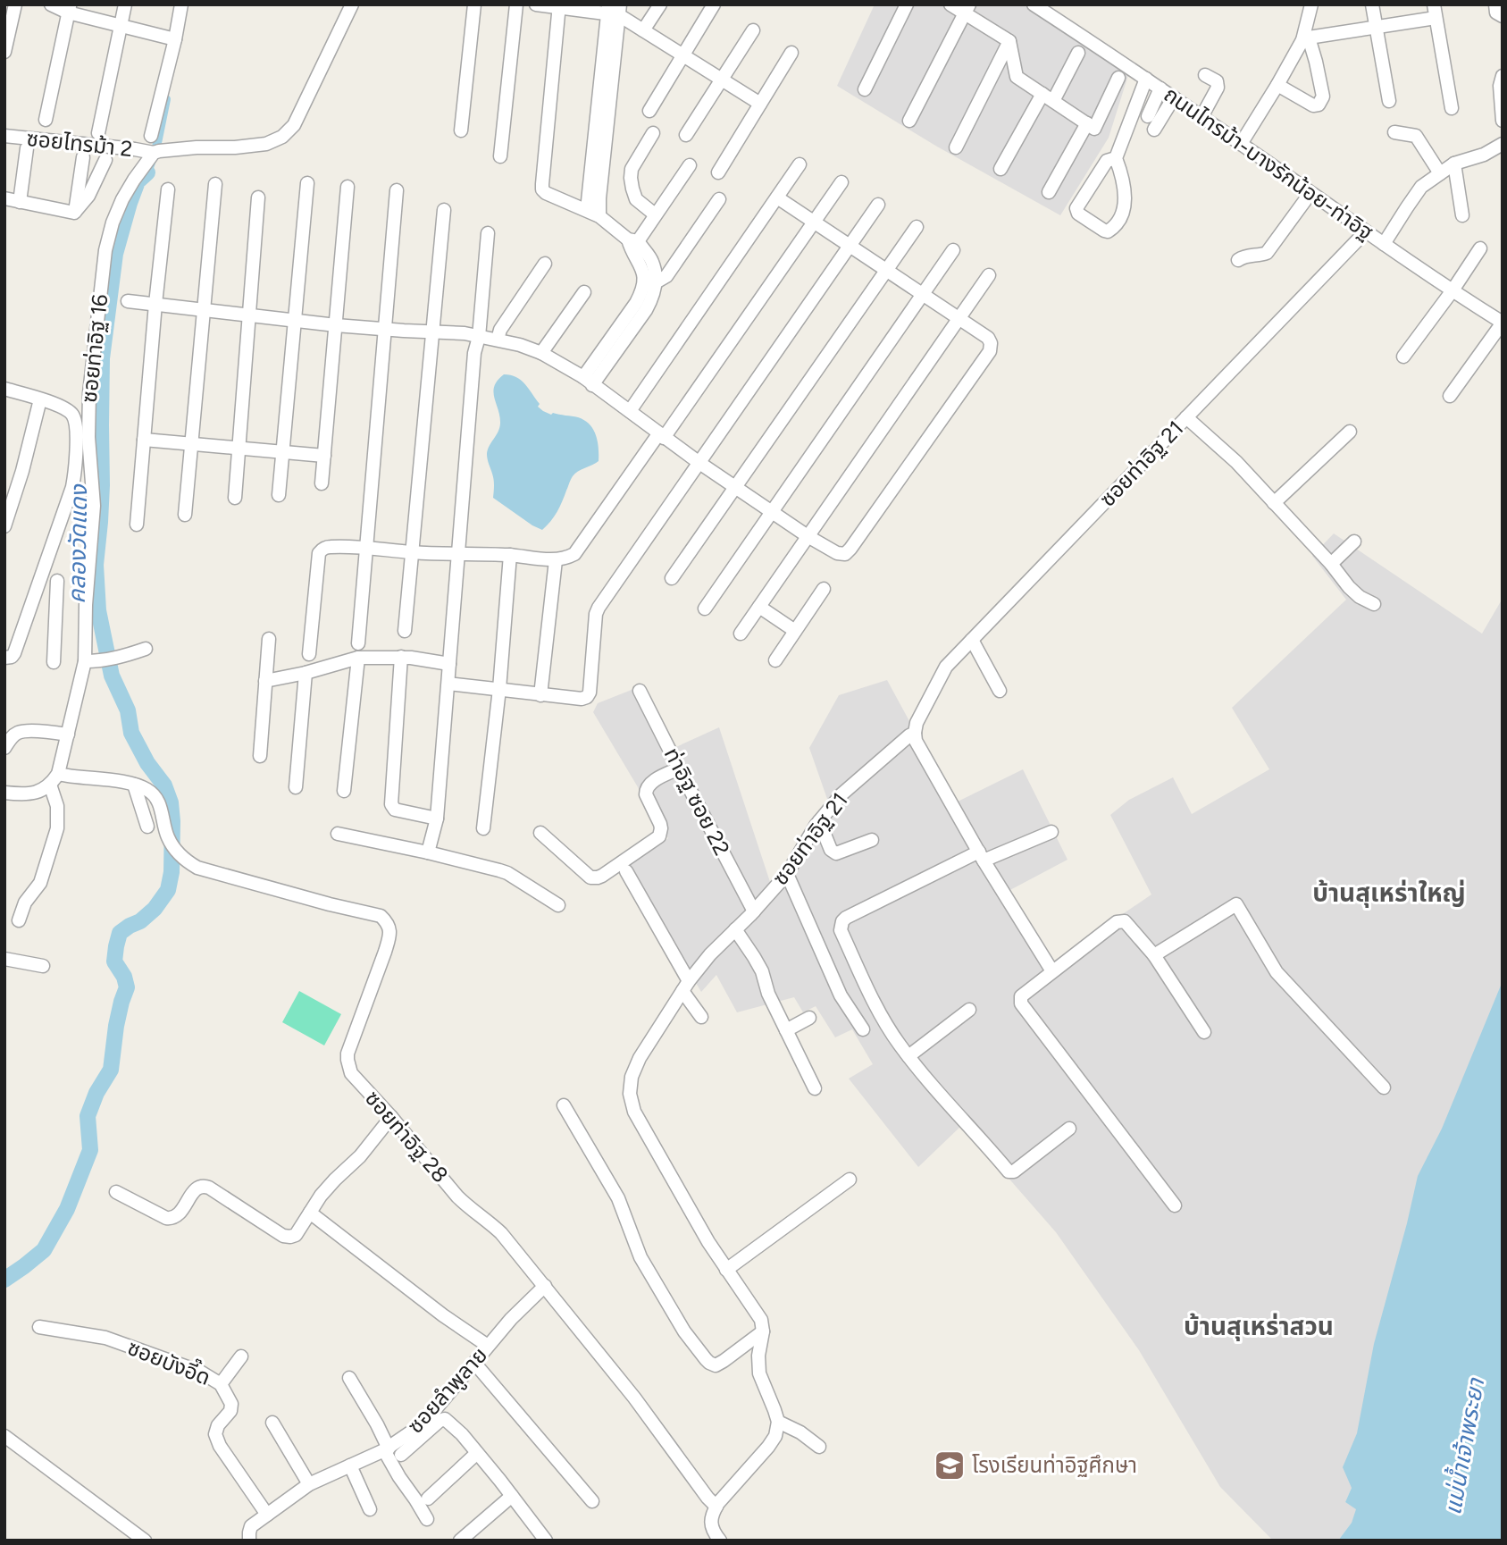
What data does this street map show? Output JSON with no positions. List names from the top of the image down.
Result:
{
  "streets": {
    "street": [
      "ซอยไทรม้า 2",
      "ถนนไทรม้า-บางรักน้อย-ท่าอิฐ",
      "ซอยท่าอิฐ 16",
      "ซอยท่าอิฐ 21",
      "ท่าอิฐ ซอย 22",
      "ซอยท่าอิฐ 28",
      "ซอยบังอี๊ด",
      "ซอยลำพูลาย"
    ]
  },
  "crossings": [
    ["ซอยไทรม้า 2", "ซอยท่าอิฐ 16"],
    ["ถนนไทรม้า-บางรักน้อย-ท่าอิฐ", "ซอยท่าอิฐ 21"],
    ["ซอยท่าอิฐ 21", "ท่าอิฐ ซอย 22"],
    ["ซอยท่าอิฐ 28", "ซอยลำพูลาย"],
    ["ซอยบังอี๊ด", "ซอยลำพูลาย"]
  ],
  "districts": ["บ้านสุเหร่าใหญ่", "บ้านสุเหร่าสวน"],
  "water": ["คลองวัดแดง", "แม่น้ำเจ้าพระยา"],
  "places": {
    "school or university": ["โรงเรียนท่าอิฐศึกษา"]
  }
}
